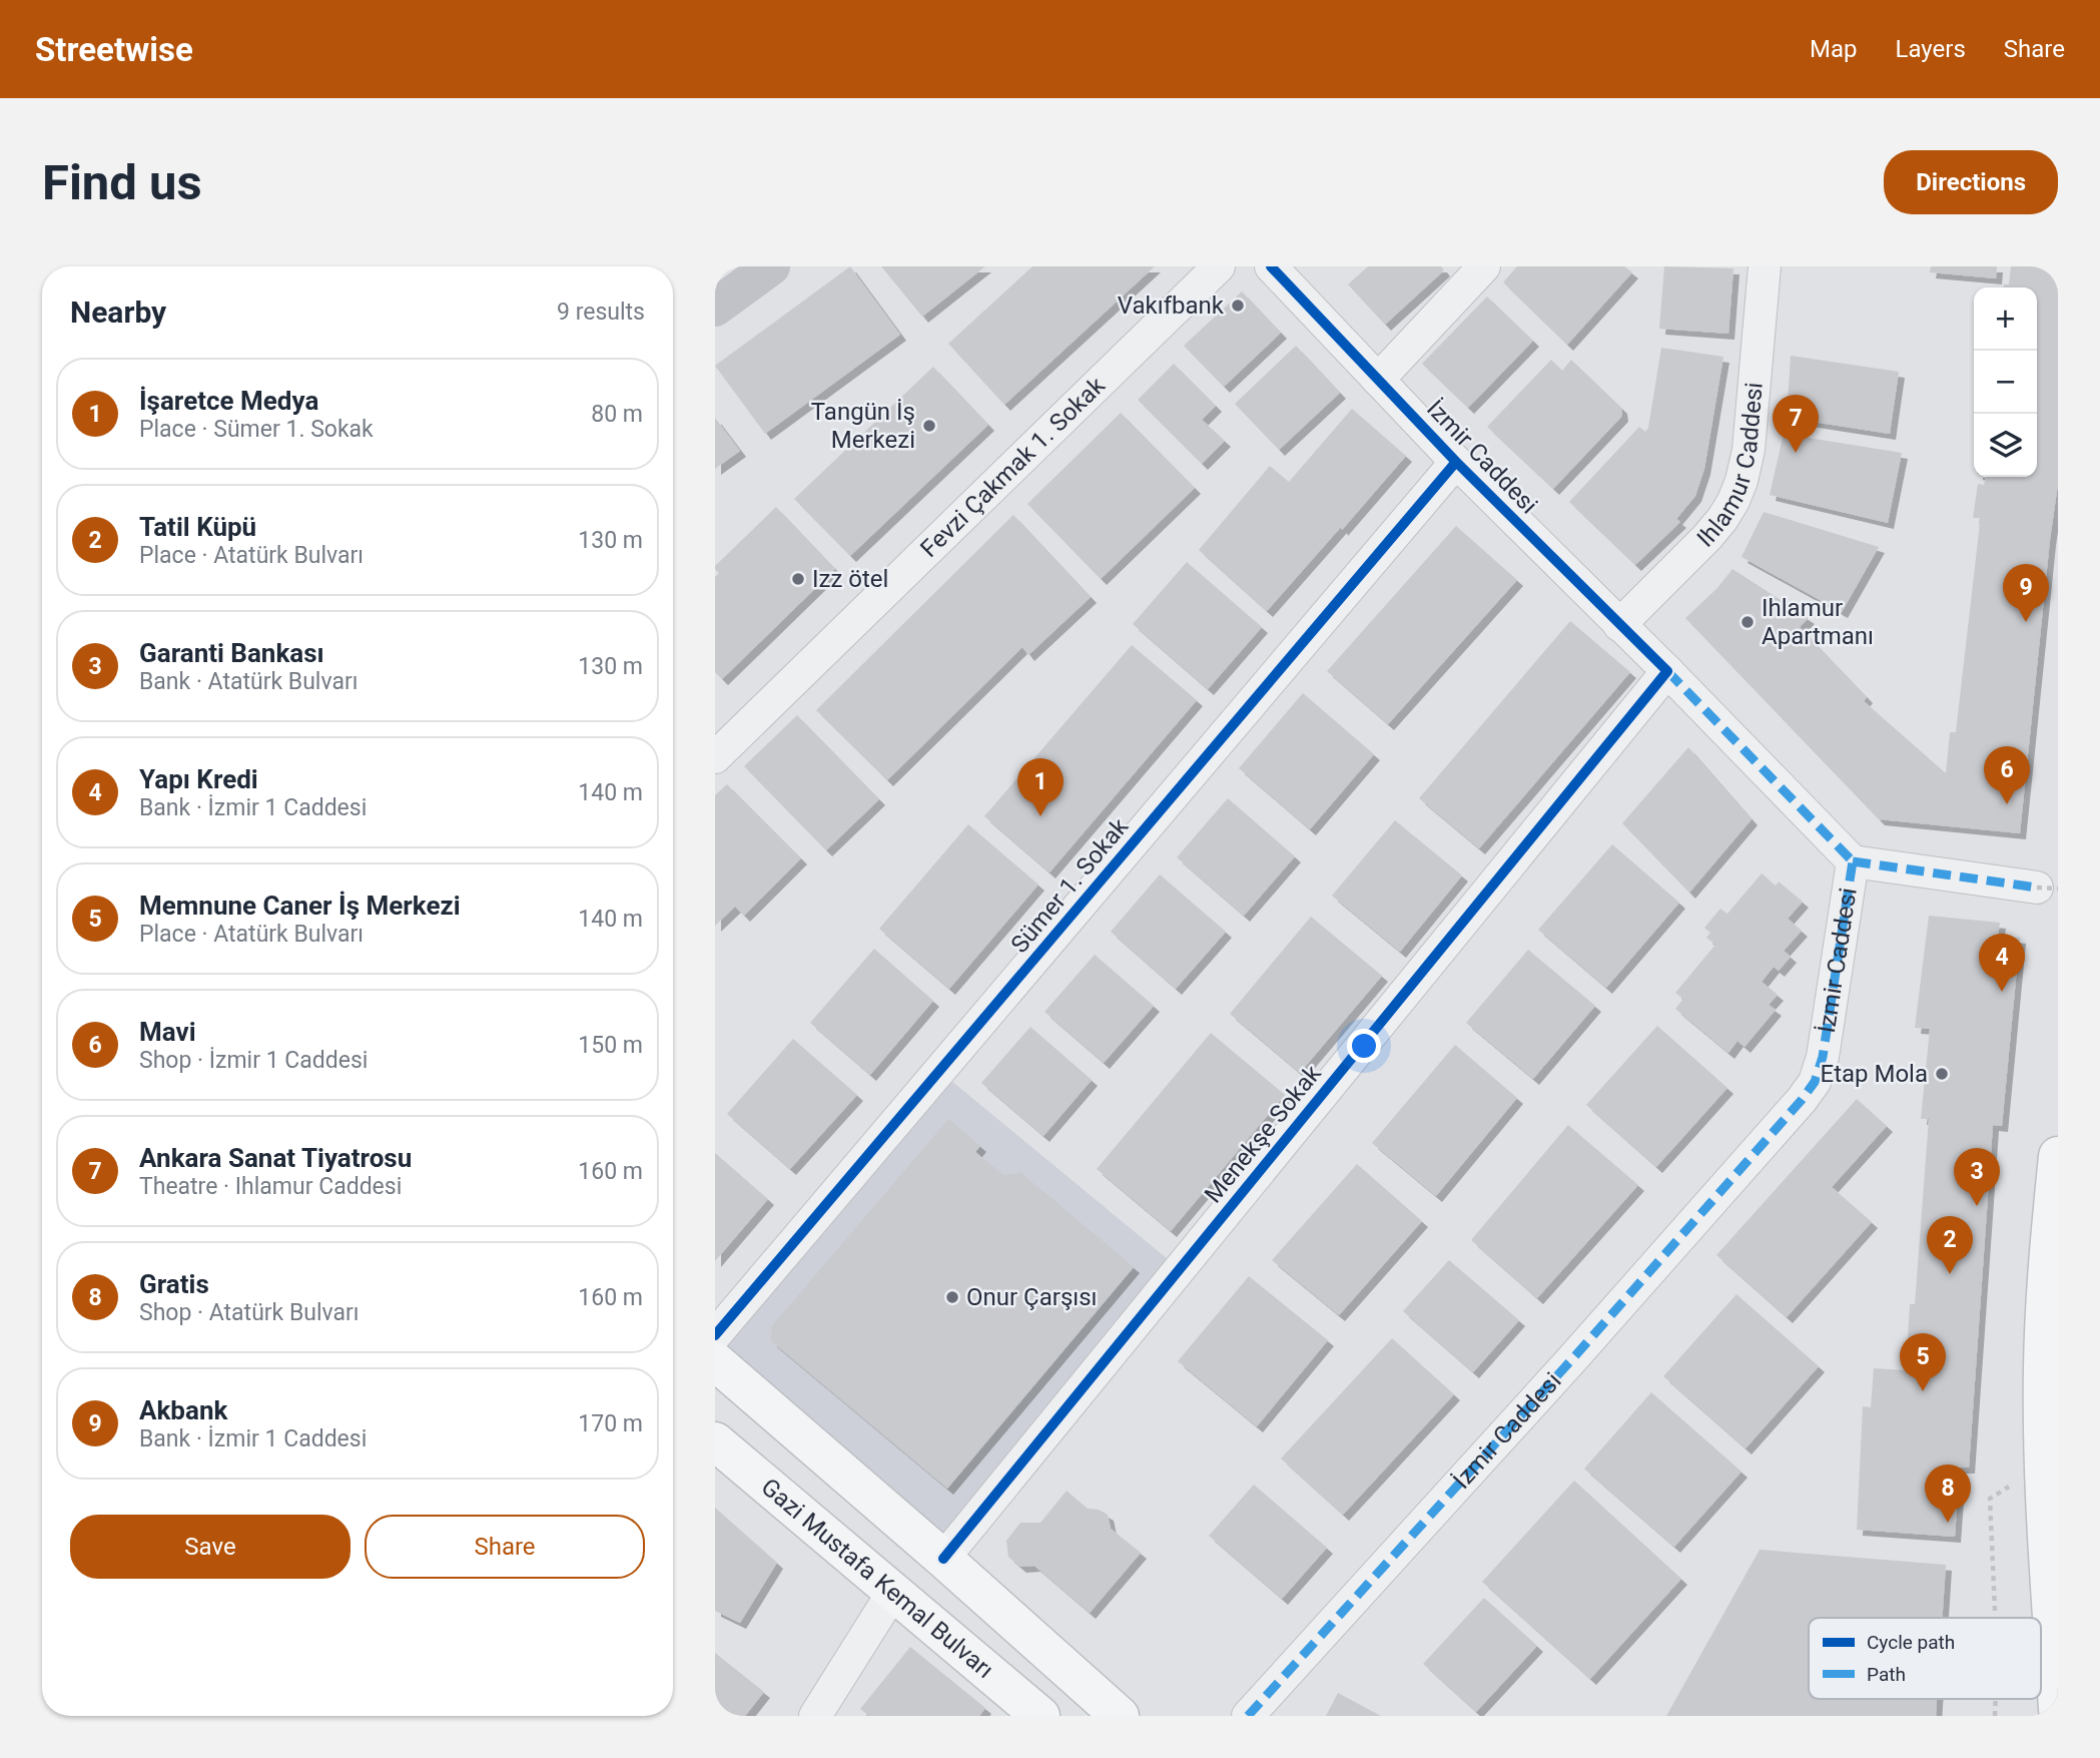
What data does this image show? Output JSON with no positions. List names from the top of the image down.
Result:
{
  "streets": {
    "main road": ["Gazi Mustafa Kemal Bulvarı"],
    "street": [
      "İzmir Caddesi",
      "Ihlamur Caddesi",
      "Fevzi Çakmak 1. Sokak",
      "Sümer 1. Sokak",
      "Menekşe Sokak"
    ]
  },
  "crossings": [
    ["İzmir Caddesi", "Ihlamur Caddesi"],
    ["İzmir Caddesi", "Sümer 1. Sokak"],
    ["İzmir Caddesi", "Menekşe Sokak"]
  ],
  "places": [
    "Vakıfbank",
    "Tangün İş Merkezi",
    "Izz ötel",
    "Ihlamur Apartmanı",
    "Etap Mola",
    "Onur Çarşısı"
  ],
  "legend": ["Cycle path", "Path"],
  "page": {
    "header": "Streetwise",
    "nav": ["Map", "Layers", "Share"],
    "buttons": [
      "Directions",
      ["Save", "Share"]
    ],
    "title": "Find us",
    "heading": ["Nearby", "9 results"],
    "map_buttons": ["+", "−"],
    "list": [
      {
        "mark": "1",
        "name": "İşaretce Medya",
        "note": "Place · Sümer 1. Sokak",
        "value": "80 m"
      },
      {
        "mark": "2",
        "name": "Tatil Küpü",
        "note": "Place · Atatürk Bulvarı",
        "value": "130 m"
      },
      {
        "mark": "3",
        "name": "Garanti Bankası",
        "note": "Bank · Atatürk Bulvarı",
        "value": "130 m"
      },
      {
        "mark": "4",
        "name": "Yapı Kredi",
        "note": "Bank · İzmir 1 Caddesi",
        "value": "140 m"
      },
      {
        "mark": "5",
        "name": "Memnune Caner İş Merkezi",
        "note": "Place · Atatürk Bulvarı",
        "value": "140 m"
      },
      {
        "mark": "6",
        "name": "Mavi",
        "note": "Shop · İzmir 1 Caddesi",
        "value": "150 m"
      },
      {
        "mark": "7",
        "name": "Ankara Sanat Tiyatrosu",
        "note": "Theatre · Ihlamur Caddesi",
        "value": "160 m"
      },
      {
        "mark": "8",
        "name": "Gratis",
        "note": "Shop · Atatürk Bulvarı",
        "value": "160 m"
      },
      {
        "mark": "9",
        "name": "Akbank",
        "note": "Bank · İzmir 1 Caddesi",
        "value": "170 m"
      }
    ],
    "pins": [
      "7",
      "9",
      "6",
      "1",
      "4",
      "3",
      "2",
      "5",
      "8"
    ]
  }
}
